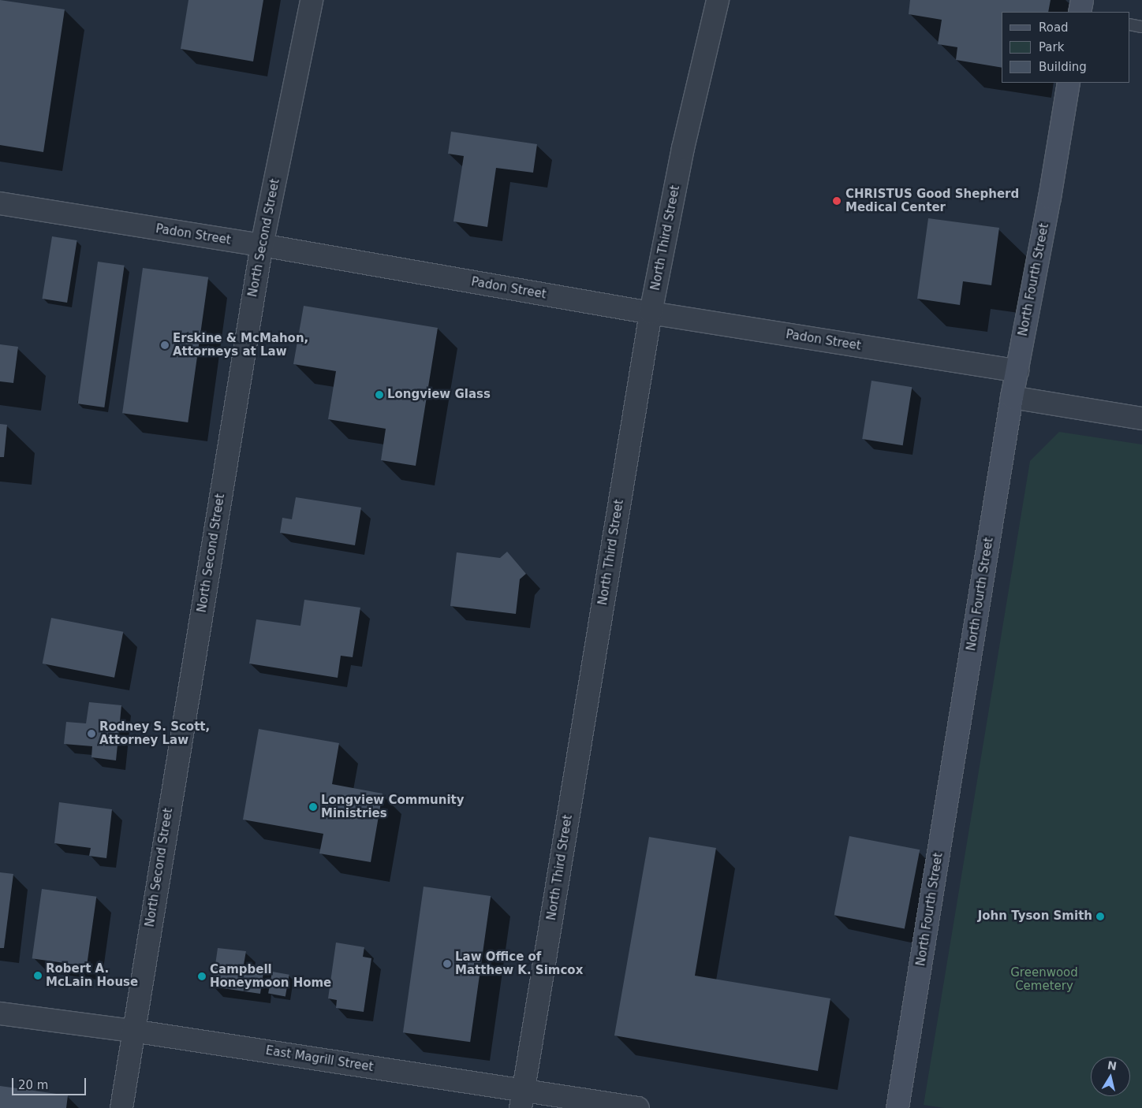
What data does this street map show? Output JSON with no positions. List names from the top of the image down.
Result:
{
  "streets": {
    "street": [
      "Padon Street",
      "North Second Street",
      "North Third Street",
      "North Fourth Street",
      "East Magrill Street"
    ]
  },
  "crossings": [
    ["Padon Street", "North Second Street"],
    ["Padon Street", "North Third Street"],
    ["Padon Street", "North Fourth Street"],
    ["North Second Street", "East Magrill Street"],
    ["North Third Street", "East Magrill Street"]
  ],
  "parks": ["Greenwood Cemetery"],
  "places": [
    "CHRISTUS Good Shepherd Medical Center",
    "Erskine & McMahon, Attorneys at Law",
    "Longview Glass",
    "Rodney S. Scott, Attorney Law",
    "Longview Community Ministries",
    "John Tyson Smith",
    "Law Office of Matthew K. Simcox",
    "Robert A. McLain House",
    "Campbell Honeymoon Home"
  ],
  "legend": ["Road", "Park", "Building"],
  "scale_bar": "20 m",
  "north": "top"
}
